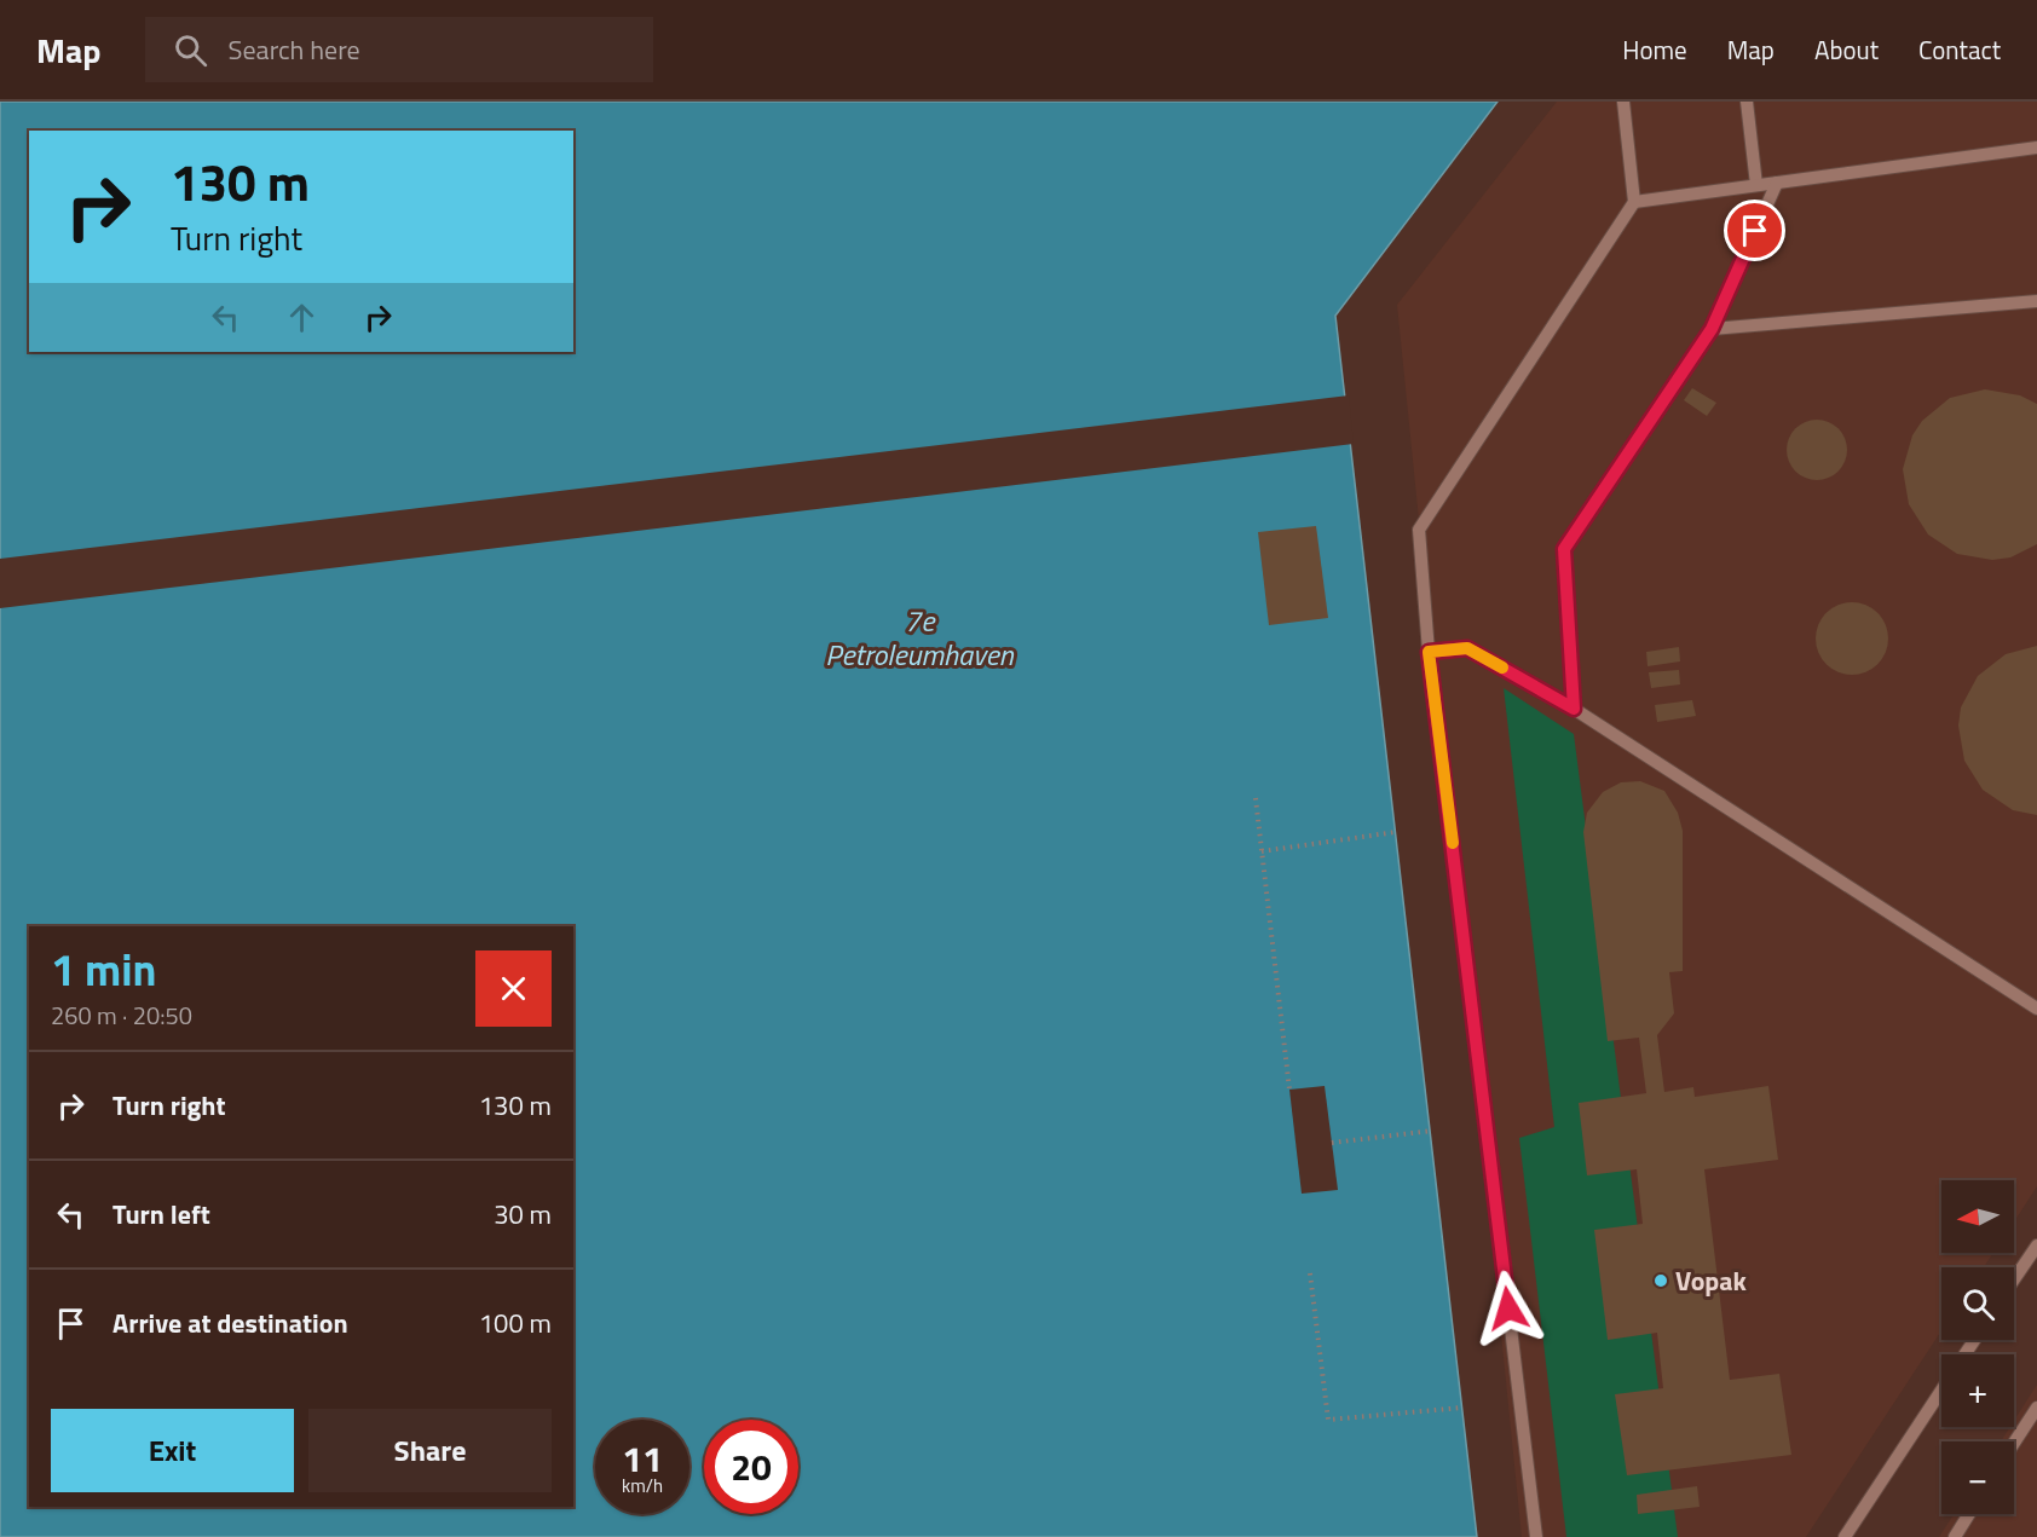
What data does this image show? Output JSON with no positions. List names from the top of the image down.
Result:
{
  "water": ["7e Petroleumhaven"],
  "places": ["Vopak"],
  "north": "left",
  "page": {
    "header": "Map",
    "search": "Search here",
    "nav": [
      "Home",
      "Map",
      "About",
      "Contact"
    ],
    "turn": ["130 m", "Turn right"],
    "heading": ["1 min", "260 m · 20:50"],
    "list": [
      {
        "name": "Turn right",
        "value": "130 m"
      },
      {
        "name": "Turn left",
        "value": "30 m"
      },
      {
        "name": "Arrive at destination",
        "value": "100 m"
      }
    ],
    "map_buttons": ["+", "−"],
    "buttons": ["Exit", "Share"],
    "speed": "11 km/h",
    "limit": "20"
  }
}
